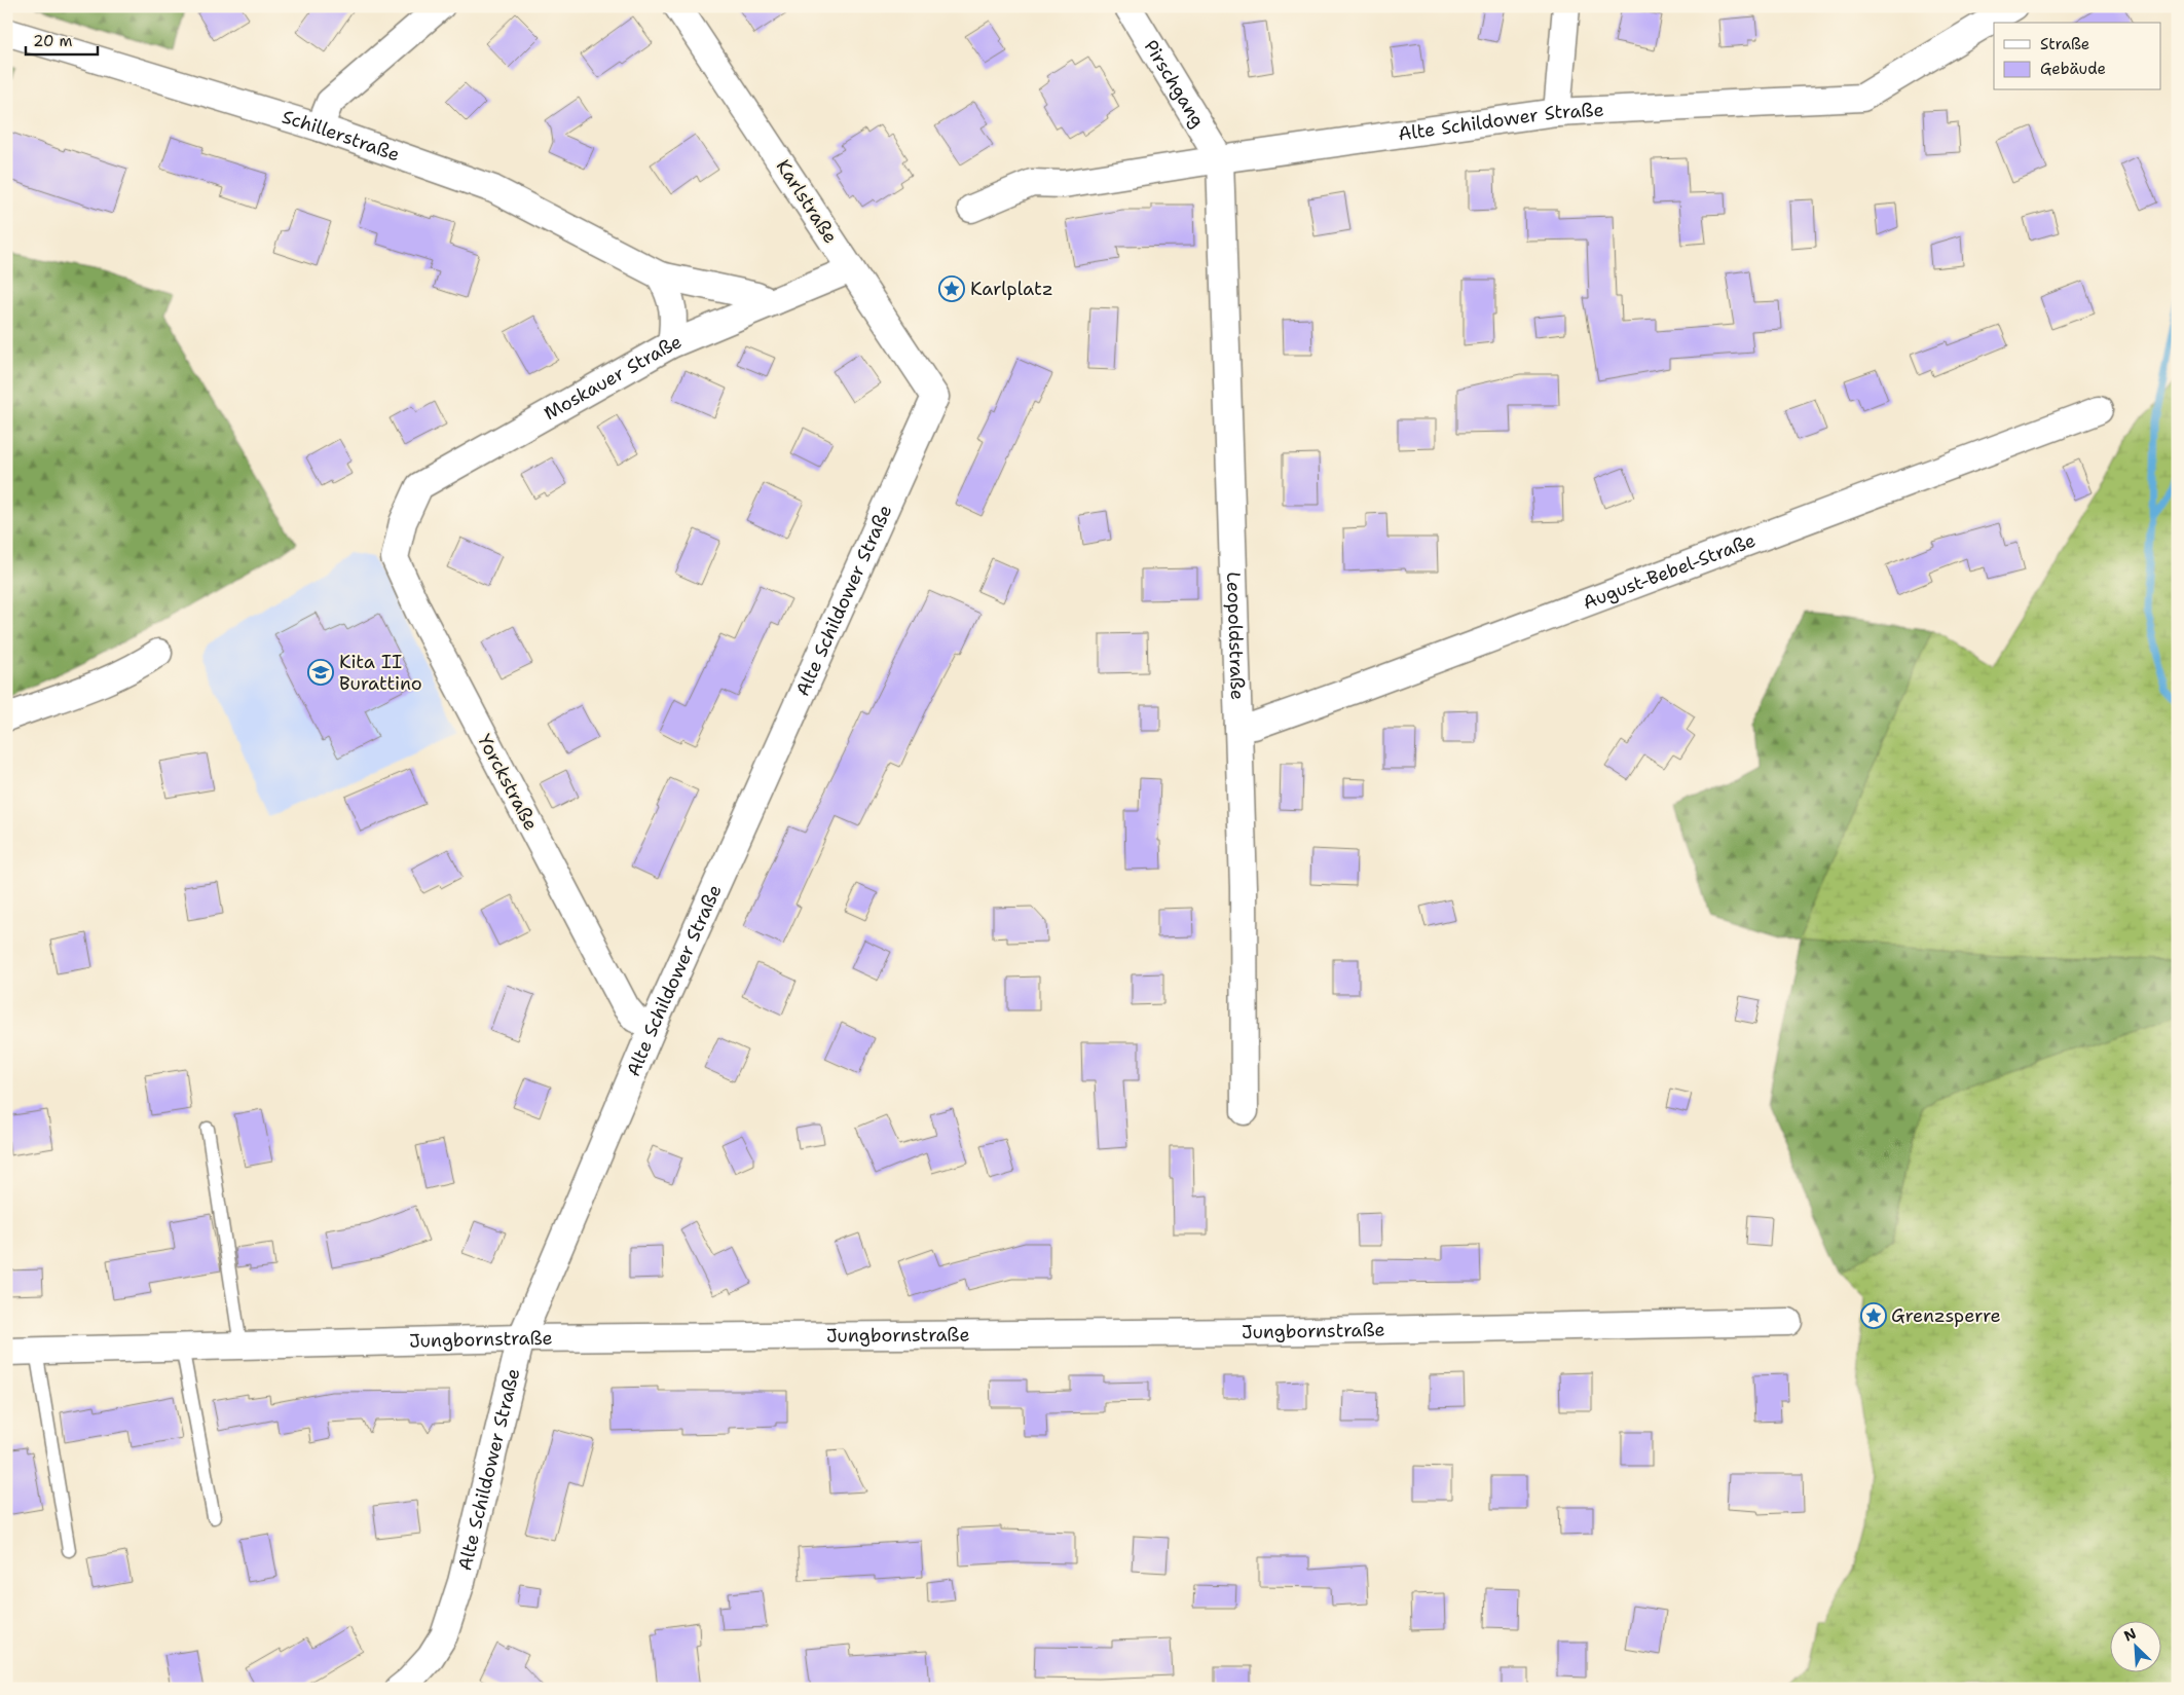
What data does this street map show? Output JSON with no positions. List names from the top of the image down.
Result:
{
  "streets": {
    "street": [
      "Pirschgang",
      "Alte Schildower Straße",
      "Schillerstraße",
      "Karlstraße",
      "Moskauer Straße",
      "August-Bebel-Straße",
      "Leopoldstraße",
      "Yorckstraße",
      "Jungbornstraße"
    ]
  },
  "crossings": [
    ["Pirschgang", "Alte Schildower Straße"],
    ["Pirschgang", "Leopoldstraße"],
    ["Alte Schildower Straße", "Karlstraße"],
    ["Alte Schildower Straße", "Leopoldstraße"],
    ["Alte Schildower Straße", "Yorckstraße"],
    ["Alte Schildower Straße", "Jungbornstraße"],
    ["Schillerstraße", "Moskauer Straße"],
    ["Karlstraße", "Moskauer Straße"],
    ["Moskauer Straße", "Yorckstraße"],
    ["August-Bebel-Straße", "Leopoldstraße"]
  ],
  "places": {
    "place": ["Karlplatz", "Grenzsperre"],
    "school or university": ["Kita II Burattino"]
  },
  "legend": ["Straße", "Gebäude"],
  "scale_bar": "20 m",
  "north": "top left"
}
